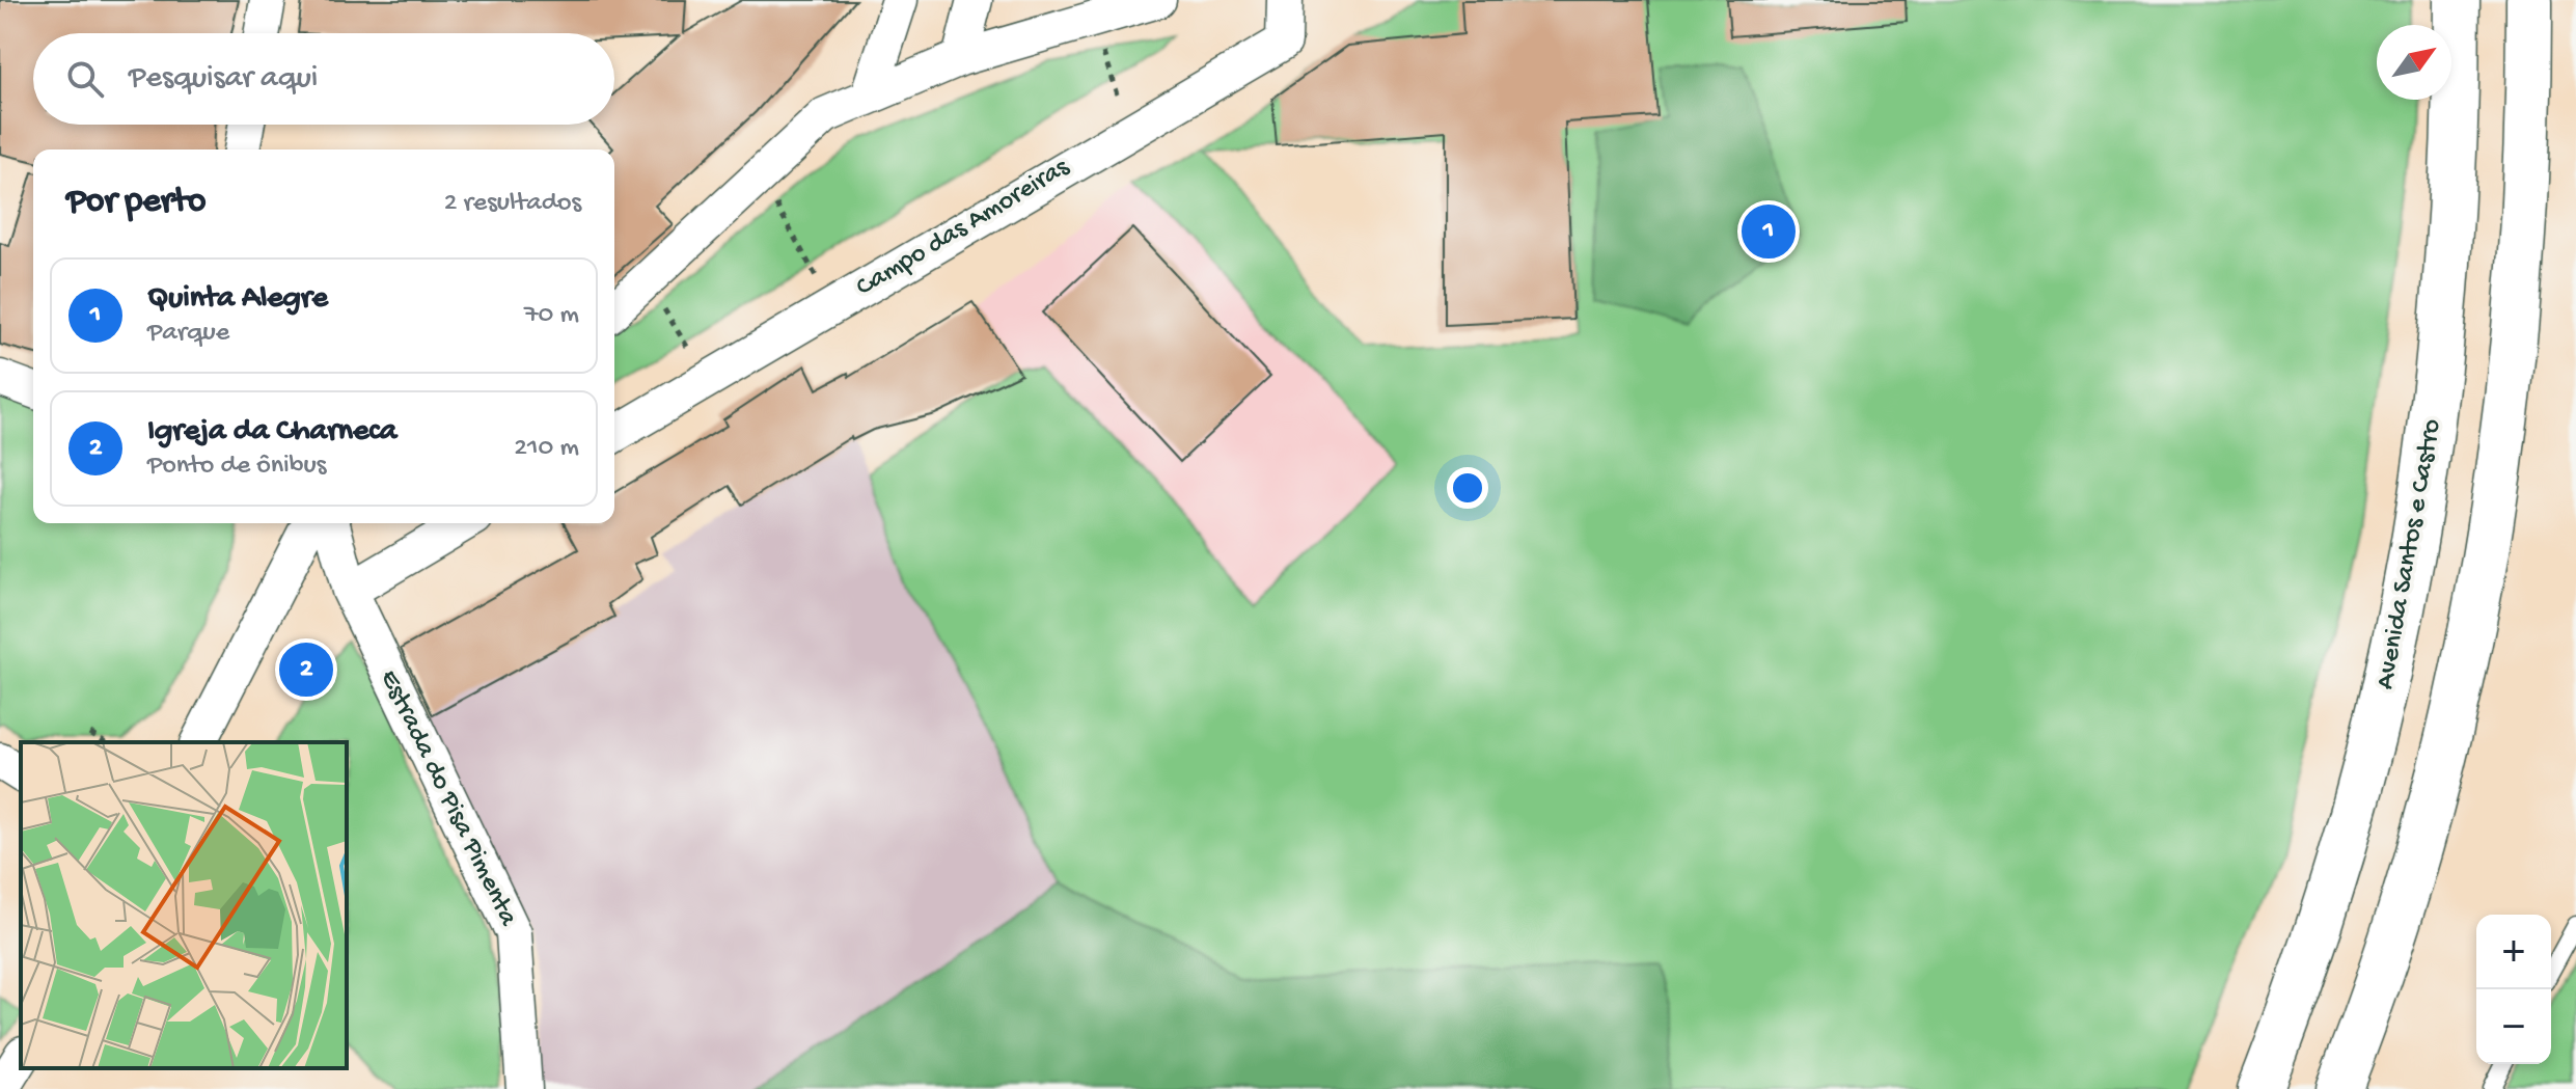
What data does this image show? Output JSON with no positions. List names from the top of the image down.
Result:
{
  "streets": {
    "main road": ["Avenida Santos e Castro"],
    "street": ["Campo das Amoreiras", "Estrada do Pisa Pimenta"]
  },
  "north": "top right",
  "page": {
    "search": "Pesquisar aqui",
    "heading": ["Por perto", "2 resultados"],
    "pins": ["1", "2"],
    "list": [
      {
        "mark": "1",
        "name": "Quinta Alegre",
        "note": "Parque",
        "value": "70 m"
      },
      {
        "mark": "2",
        "name": "Igreja da Charneca",
        "note": "Ponto de ônibus",
        "value": "210 m"
      }
    ],
    "map_buttons": ["+", "−"]
  }
}
